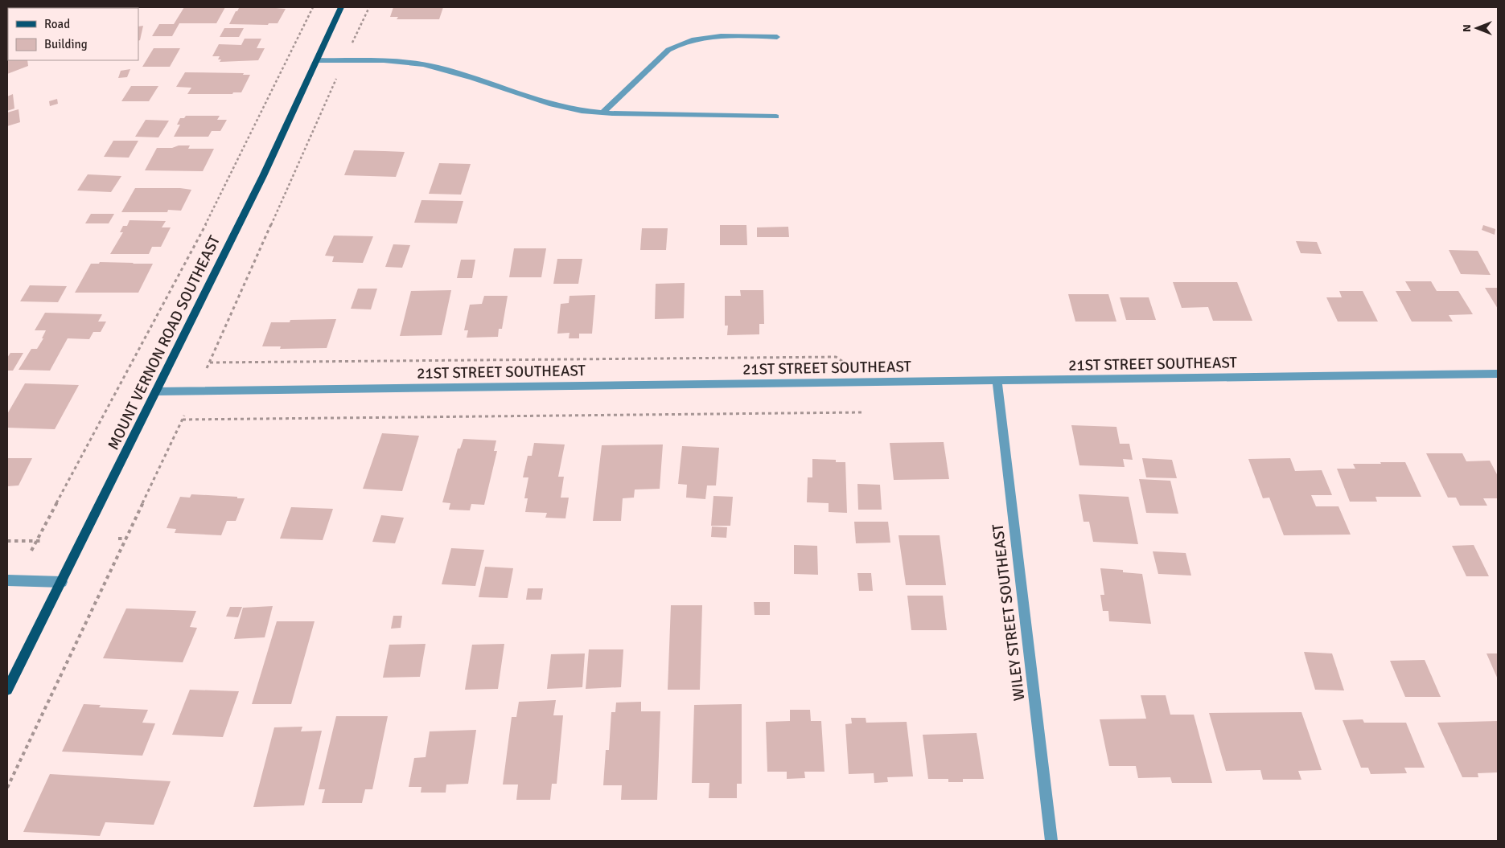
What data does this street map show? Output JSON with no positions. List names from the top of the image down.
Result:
{
  "streets": {
    "main road": ["MOUNT VERNON ROAD SOUTHEAST"],
    "street": ["21ST STREET SOUTHEAST", "WILEY STREET SOUTHEAST"]
  },
  "crossings": [
    ["MOUNT VERNON ROAD SOUTHEAST", "21ST STREET SOUTHEAST"],
    ["21ST STREET SOUTHEAST", "WILEY STREET SOUTHEAST"]
  ],
  "legend": ["Road", "Building"],
  "north": "left"
}
